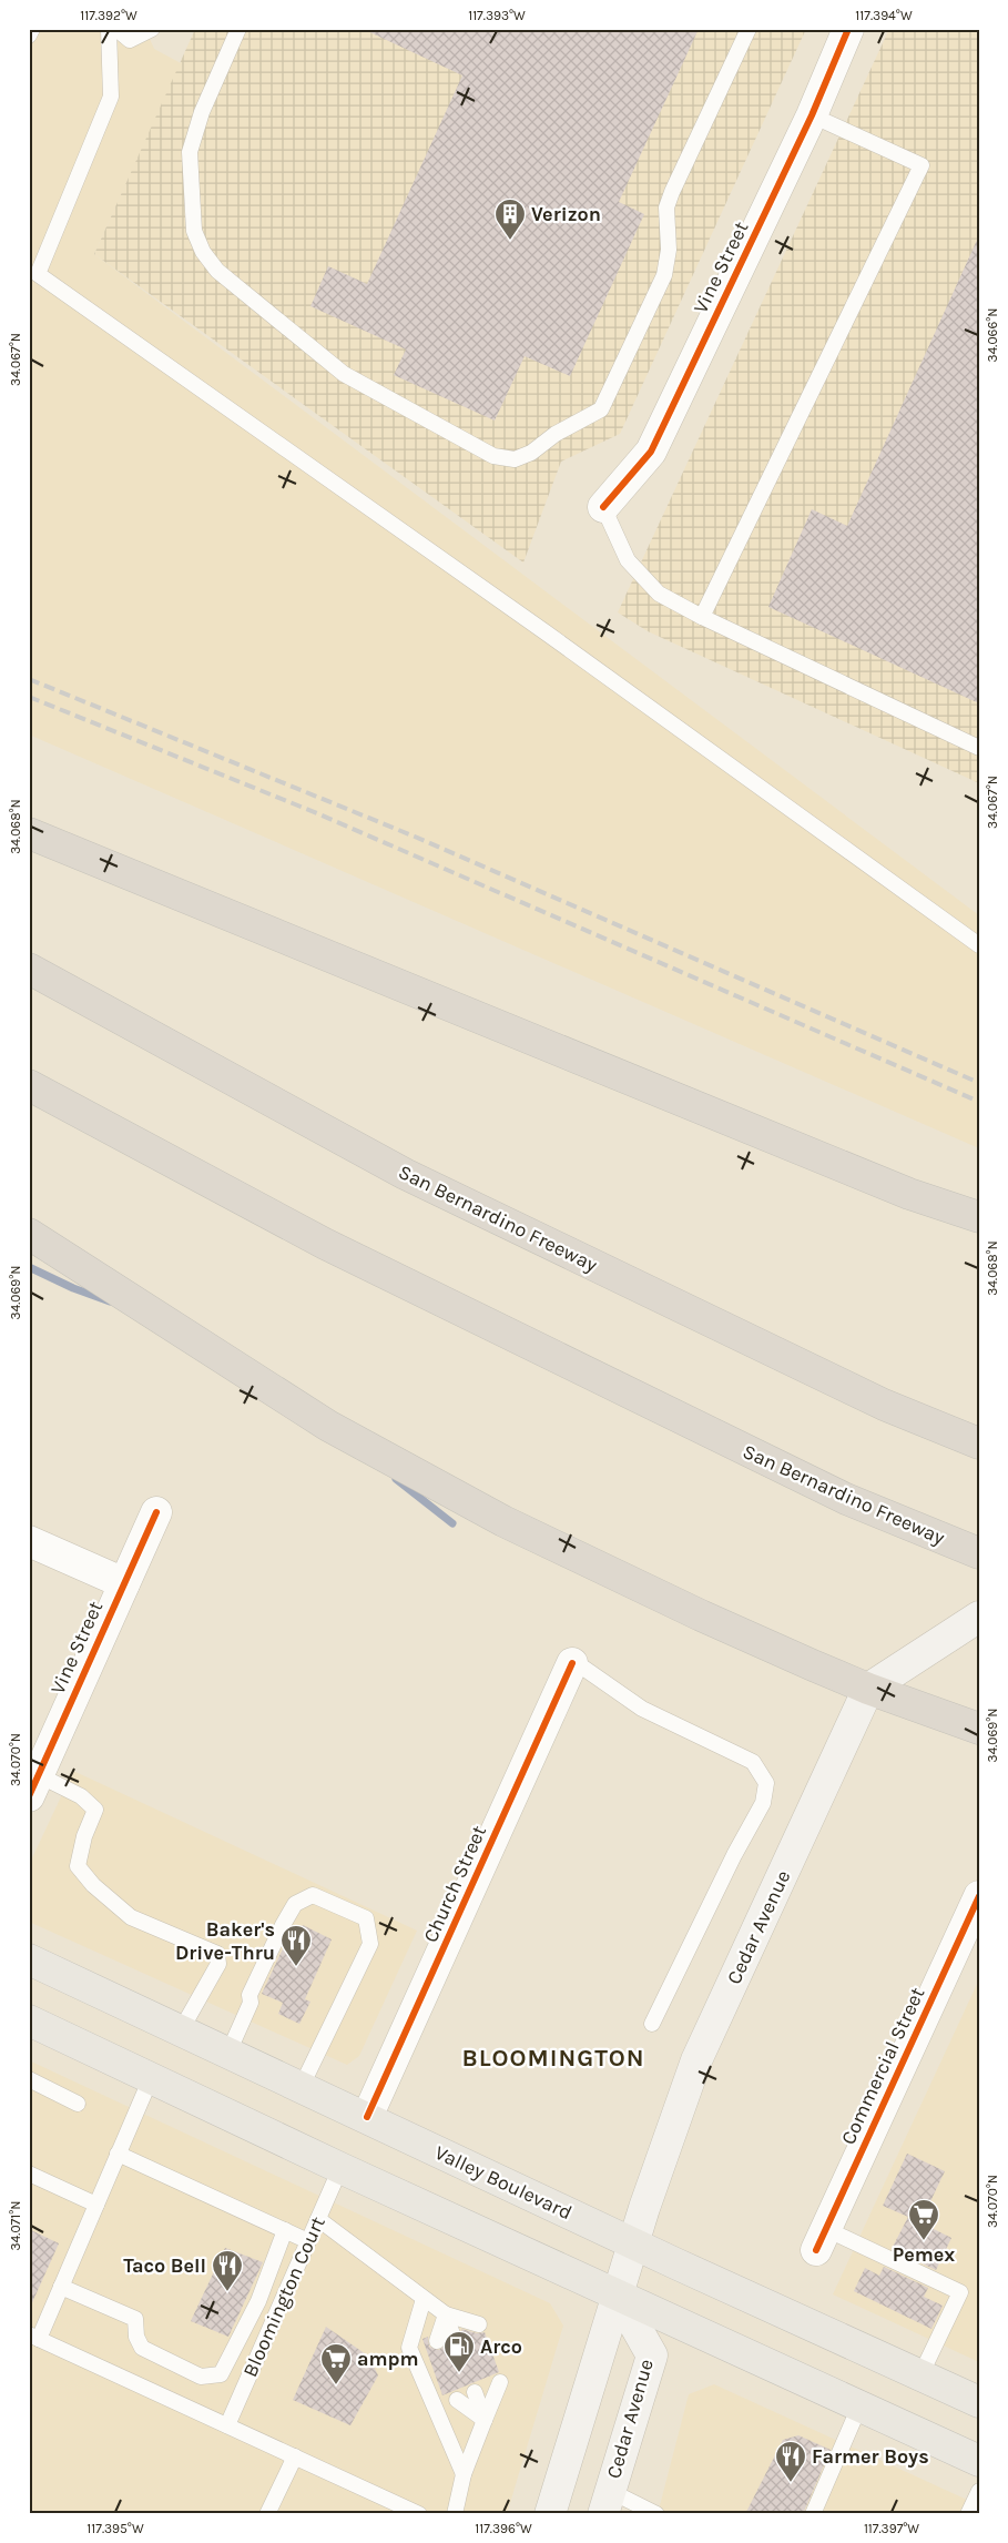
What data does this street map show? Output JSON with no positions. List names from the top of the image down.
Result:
{
  "streets": {
    "highway": ["San Bernardino Freeway"],
    "main road": ["Cedar Avenue", "Valley Boulevard"],
    "street": ["Vine Street", "Church Street", "Commercial Street"],
    "lane": ["Bloomington Court"]
  },
  "crossings": [
    ["Church Street", "Valley Boulevard"],
    ["Cedar Avenue", "Valley Boulevard"]
  ],
  "districts": ["BLOOMINGTON"],
  "places": {
    "building": ["Verizon"],
    "restaurant": ["Baker's Drive-Thru", "Taco Bell", "Farmer Boys"],
    "supermarket": ["Pemex", "ampm"],
    "fuel station": ["Arco"]
  },
  "coordinates": [
    "117.392°W",
    "117.393°W",
    "117.394°W",
    "34.066°N",
    "34.067°N",
    "34.068°N",
    "34.069°N",
    "34.070°N",
    "34.071°N",
    "117.395°W",
    "117.396°W",
    "117.397°W"
  ]
}
